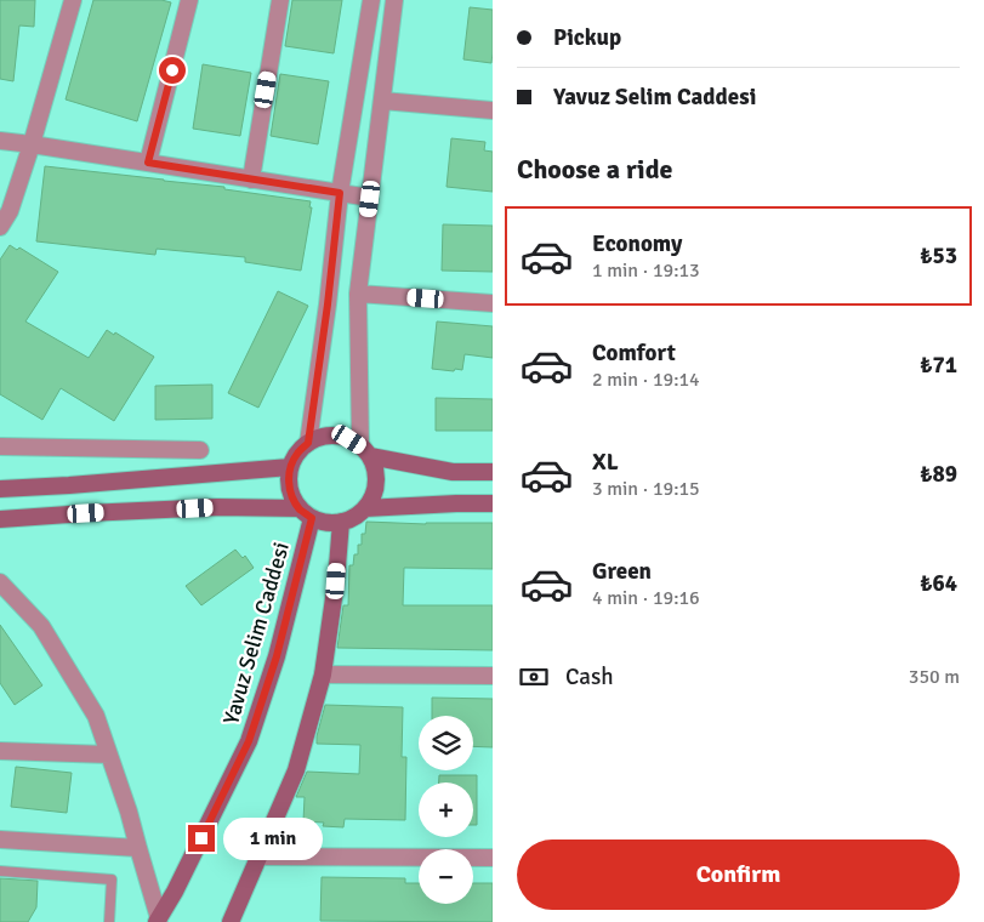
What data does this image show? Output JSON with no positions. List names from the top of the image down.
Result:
{
  "streets": {
    "main road": ["Yavuz Selim Caddesi"]
  },
  "page": {
    "banner": ["Pickup", "Yavuz Selim Caddesi"],
    "heading": "Choose a ride",
    "list": [
      {
        "name": "Economy",
        "note": "1 min · 19:13",
        "value": "₺53"
      },
      {
        "name": "Comfort",
        "note": "2 min · 19:14",
        "value": "₺71"
      },
      {
        "name": "XL",
        "note": "3 min · 19:15",
        "value": "₺89"
      },
      {
        "name": "Green",
        "note": "4 min · 19:16",
        "value": "₺64"
      }
    ],
    "pay": ["Cash", "350 m"],
    "map_buttons": ["+", "−"],
    "bubble": "1 min",
    "buttons": "Confirm"
  }
}
